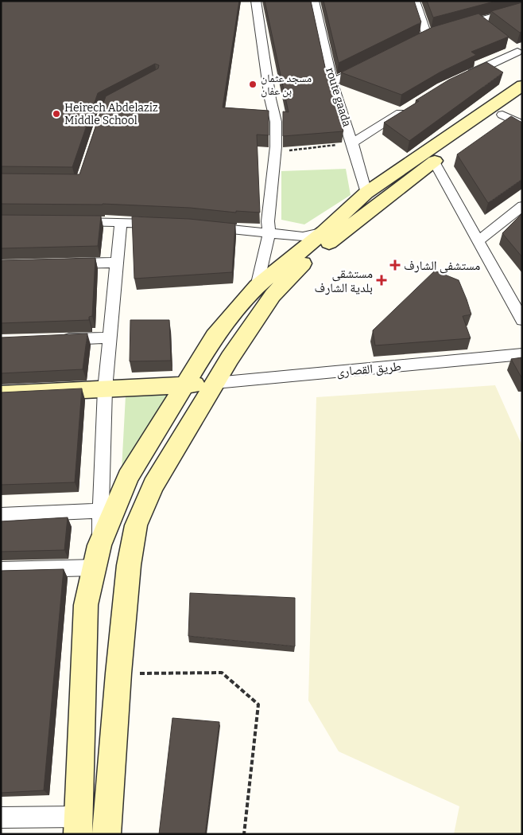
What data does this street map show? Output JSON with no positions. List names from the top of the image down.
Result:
{
  "streets": {
    "street": ["route gaada", "طريق القصارى"]
  },
  "places": {
    "other": ["مسجد عثمان بن عفان", "Heirech Abdelaziz Middle School"],
    "health": ["مستشفى الشارف", "مستشقى بلدية الشارف"]
  }
}
